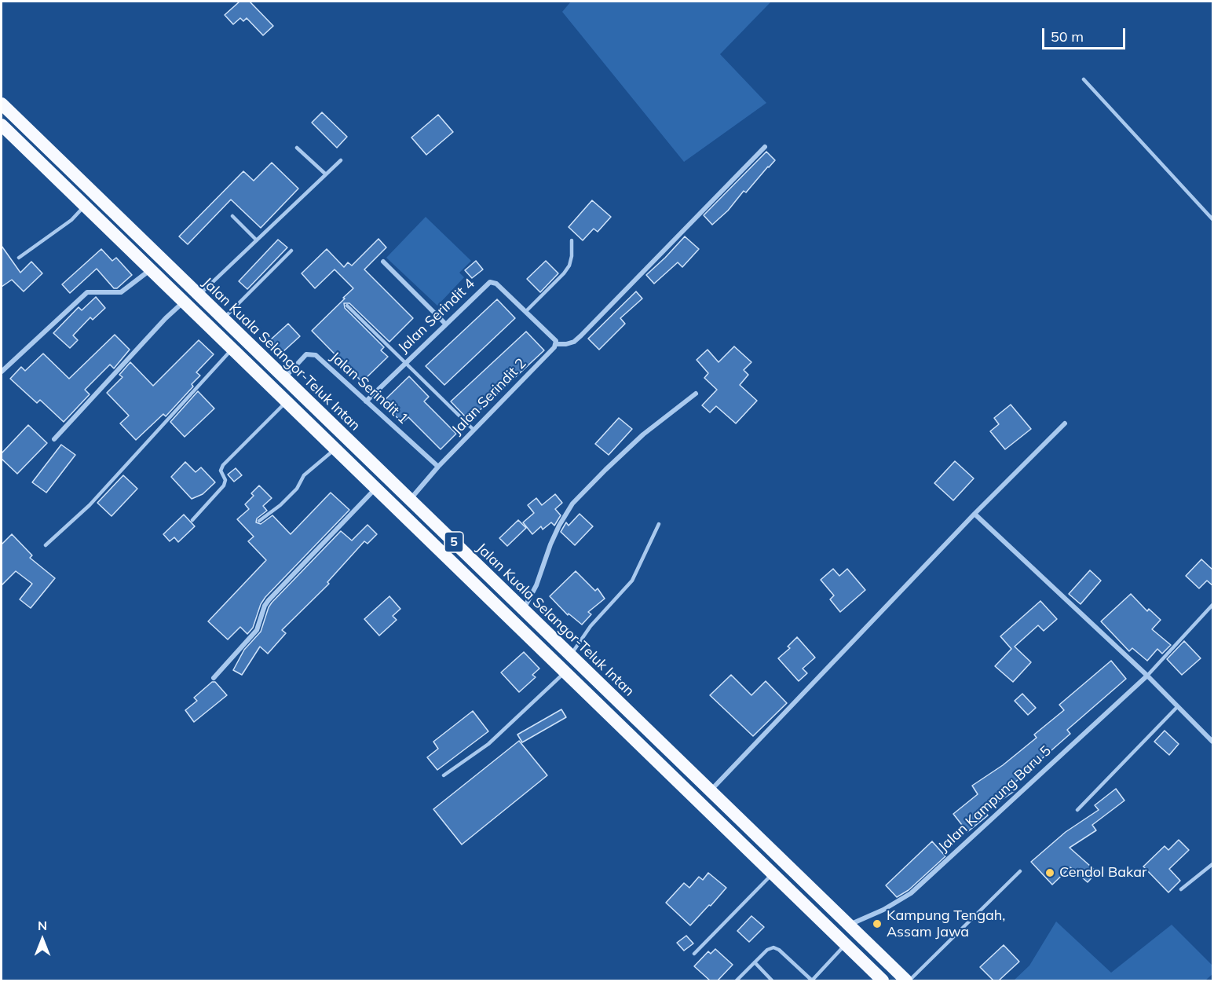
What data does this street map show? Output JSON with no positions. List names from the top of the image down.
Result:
{
  "streets": {
    "highway": ["Jalan Kuala Selangor-Teluk Intan", "5"],
    "street": [
      "Jalan Serindit 4",
      "Jalan Serindit 1",
      "Jalan Serindit 2",
      "Jalan Kampung Baru 5"
    ]
  },
  "crossings": [
    ["Jalan Serindit 4", "Jalan Serindit 1"],
    ["Jalan Kuala Selangor-Teluk Intan", "Jalan Serindit 1"],
    ["Jalan Kuala Selangor-Teluk Intan", "Jalan Serindit 2"],
    ["Jalan Kuala Selangor-Teluk Intan", "Jalan Kampung Baru 5"],
    ["Jalan Serindit 1", "Jalan Serindit 2"]
  ],
  "places": ["Cendol Bakar", "Kampung Tengah, Assam Jawa"],
  "scale_bar": "50 m",
  "north": "top"
}
